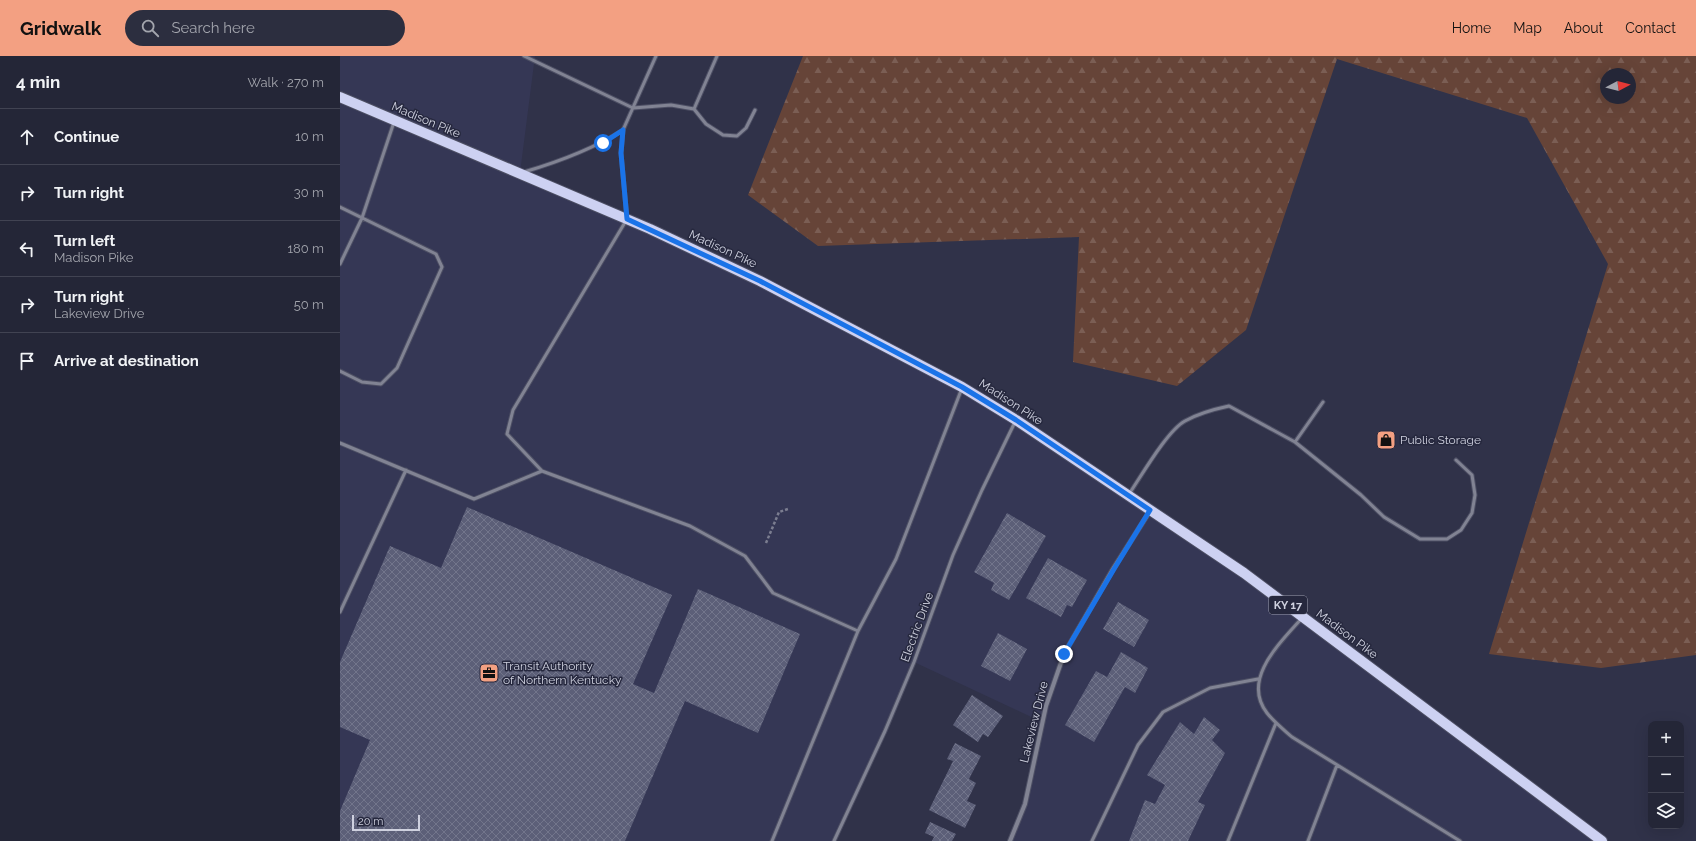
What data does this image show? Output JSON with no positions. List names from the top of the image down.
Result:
{
  "streets": {
    "main road": ["Madison Pike", "KY 17"],
    "street": ["Lakeview Drive"],
    "lane": ["Electric Drive"]
  },
  "crossings": [
    ["Madison Pike", "Electric Drive"],
    ["Madison Pike", "Lakeview Drive"]
  ],
  "places": {
    "shop": ["Public Storage"],
    "office": ["Transit Authority of Northern Kentucky"]
  },
  "scale_bar": "20 m",
  "north": "right",
  "page": {
    "header": "Gridwalk",
    "search": "Search here",
    "nav": [
      "Home",
      "Map",
      "About",
      "Contact"
    ],
    "heading": ["4 min", "Walk · 270 m"],
    "list": [
      ["Continue", "10 m"],
      ["Turn right", "30 m"],
      ["Turn left", "Madison Pike", "180 m"],
      ["Turn right", "Lakeview Drive", "50 m"],
      "Arrive at destination"
    ],
    "map_buttons": ["+", "−"],
    "scale": "20 m"
  }
}
